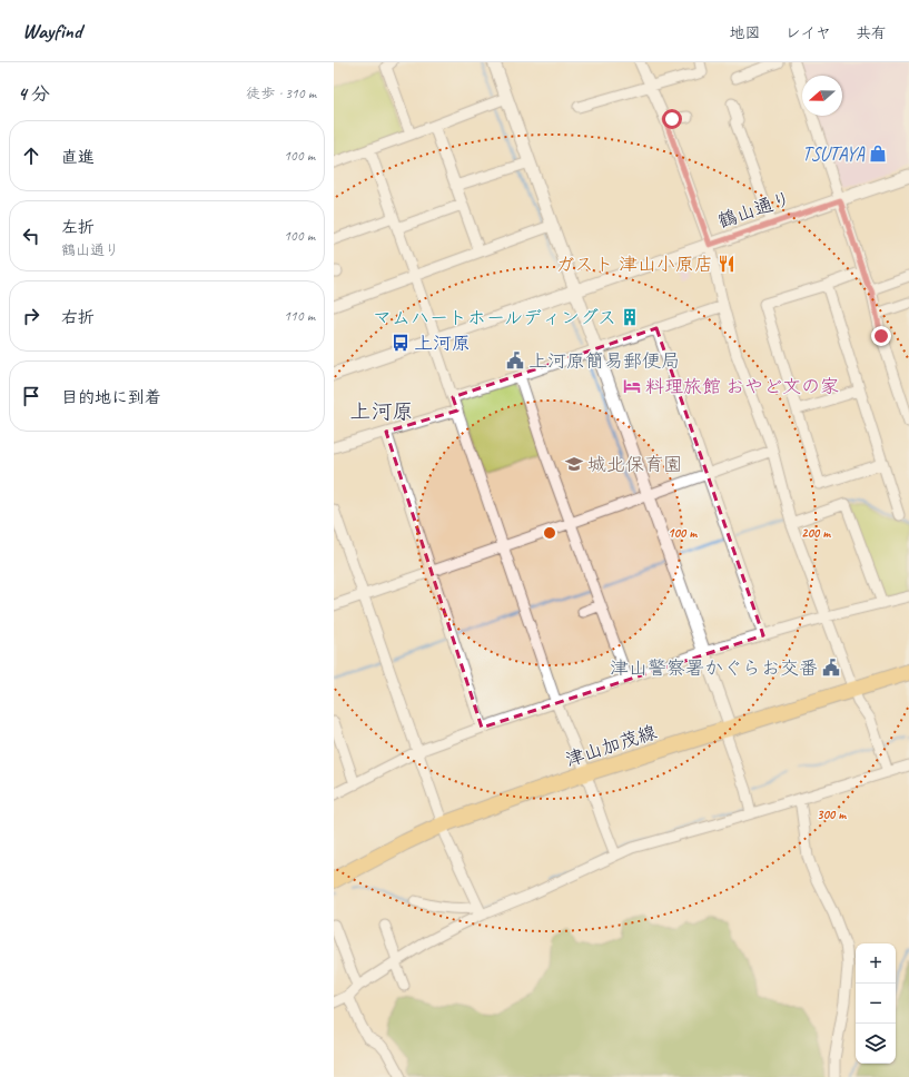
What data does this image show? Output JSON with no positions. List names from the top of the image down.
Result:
{
  "streets": {
    "main road": ["津山加茂線"],
    "street": ["鶴山通り"]
  },
  "districts": ["上河原"],
  "places": {
    "shop": ["TSUTAYA"],
    "restaurant": ["ガスト 津山小原店"],
    "building": ["マムハートホールディングス"],
    "bus stop": ["上河原"],
    "public building": ["上河原簡易郵便局", "津山警察署かぐらお交番"],
    "hotel": ["料理旅館 おやど文の家"],
    "school or university": ["城北保育園"]
  },
  "north": "left",
  "page": {
    "header": "Wayfind",
    "nav": ["地図", "レイヤ", "共有"],
    "heading": ["4 分", "徒歩 · 310 m"],
    "list": [
      ["直進", "100 m"],
      ["左折", "鶴山通り", "100 m"],
      ["右折", "110 m"],
      "目的地に到着"
    ],
    "map_buttons": ["+", "−"]
  },
  "rings": ["100 m", "200 m", "300 m"]
}
